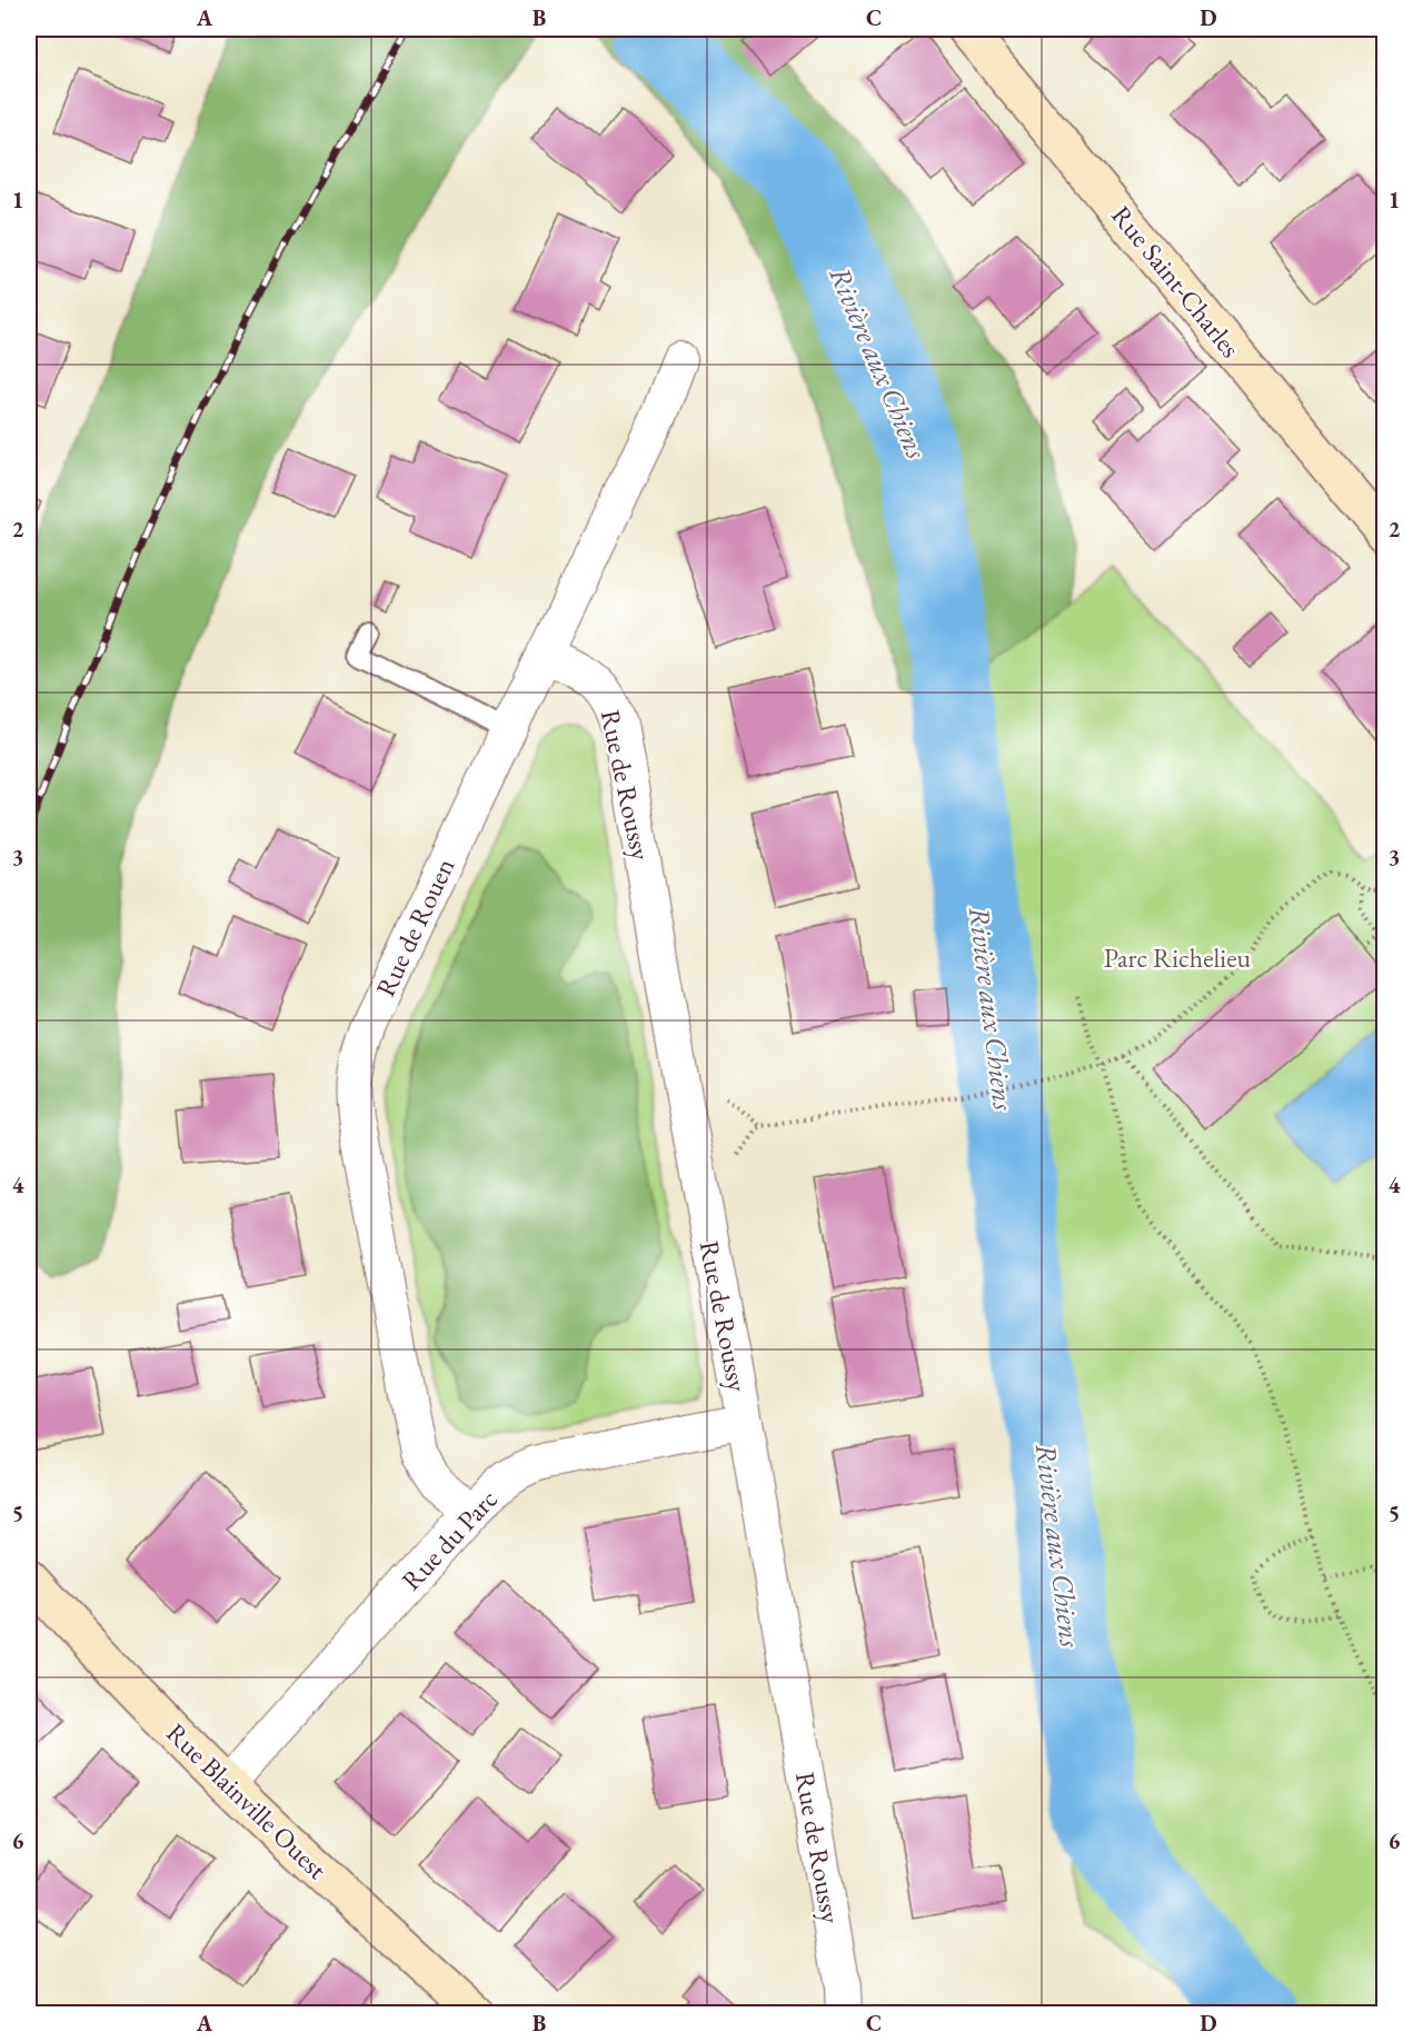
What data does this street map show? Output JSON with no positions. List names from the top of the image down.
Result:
{
  "streets": {
    "street": [
      "Rue Saint-Charles",
      "Rue de Roussy",
      "Rue de Rouen",
      "Rue du Parc",
      "Rue Blainville Ouest"
    ]
  },
  "crossings": [
    ["Rue de Roussy", "Rue de Rouen"],
    ["Rue de Roussy", "Rue du Parc"],
    ["Rue de Rouen", "Rue du Parc"],
    ["Rue du Parc", "Rue Blainville Ouest"]
  ],
  "water": ["Rivière aux Chiens"],
  "parks": ["Parc Richelieu"],
  "grid": {
    "columns": [
      "A",
      "B",
      "C",
      "D"
    ],
    "rows": [
      "1",
      "2",
      "3",
      "4",
      "5",
      "6"
    ]
  }
}
